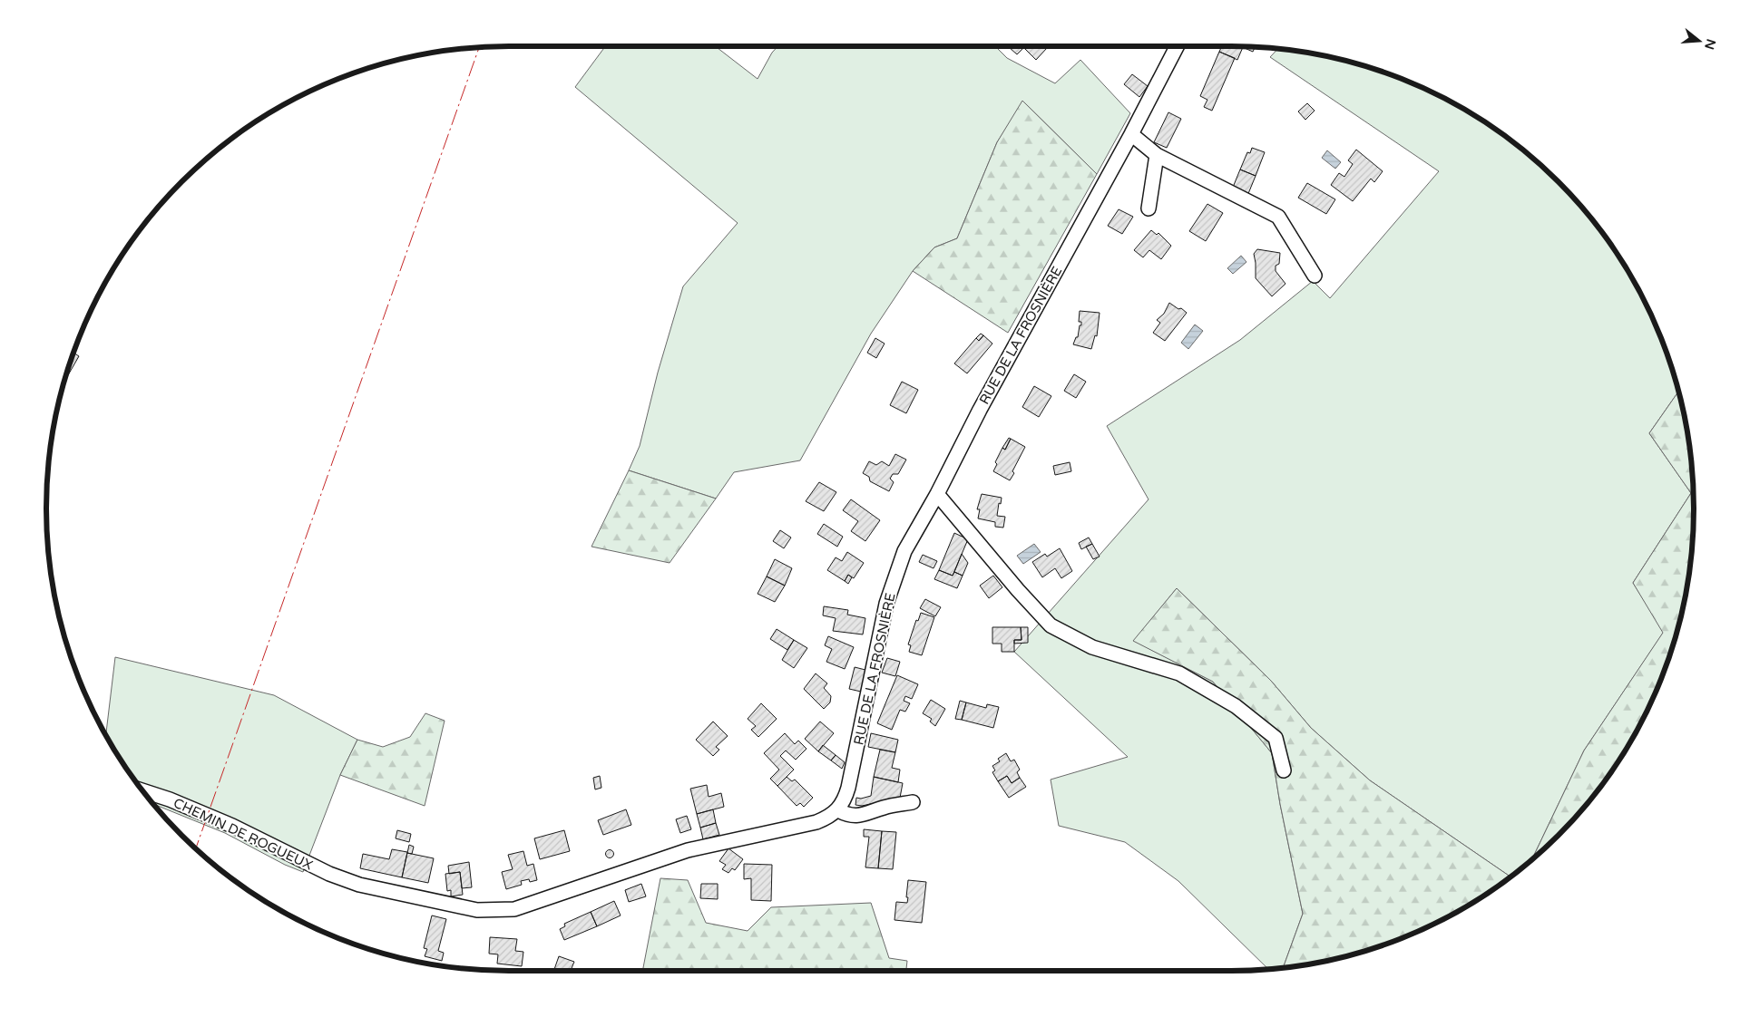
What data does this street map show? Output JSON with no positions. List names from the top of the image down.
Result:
{
  "streets": {
    "street": ["RUE DE LA FROSNIÈRE", "CHEMIN DE ROGUEUX"]
  },
  "crossings": [
    ["RUE DE LA FROSNIÈRE", "CHEMIN DE ROGUEUX"]
  ],
  "north": "right"
}
